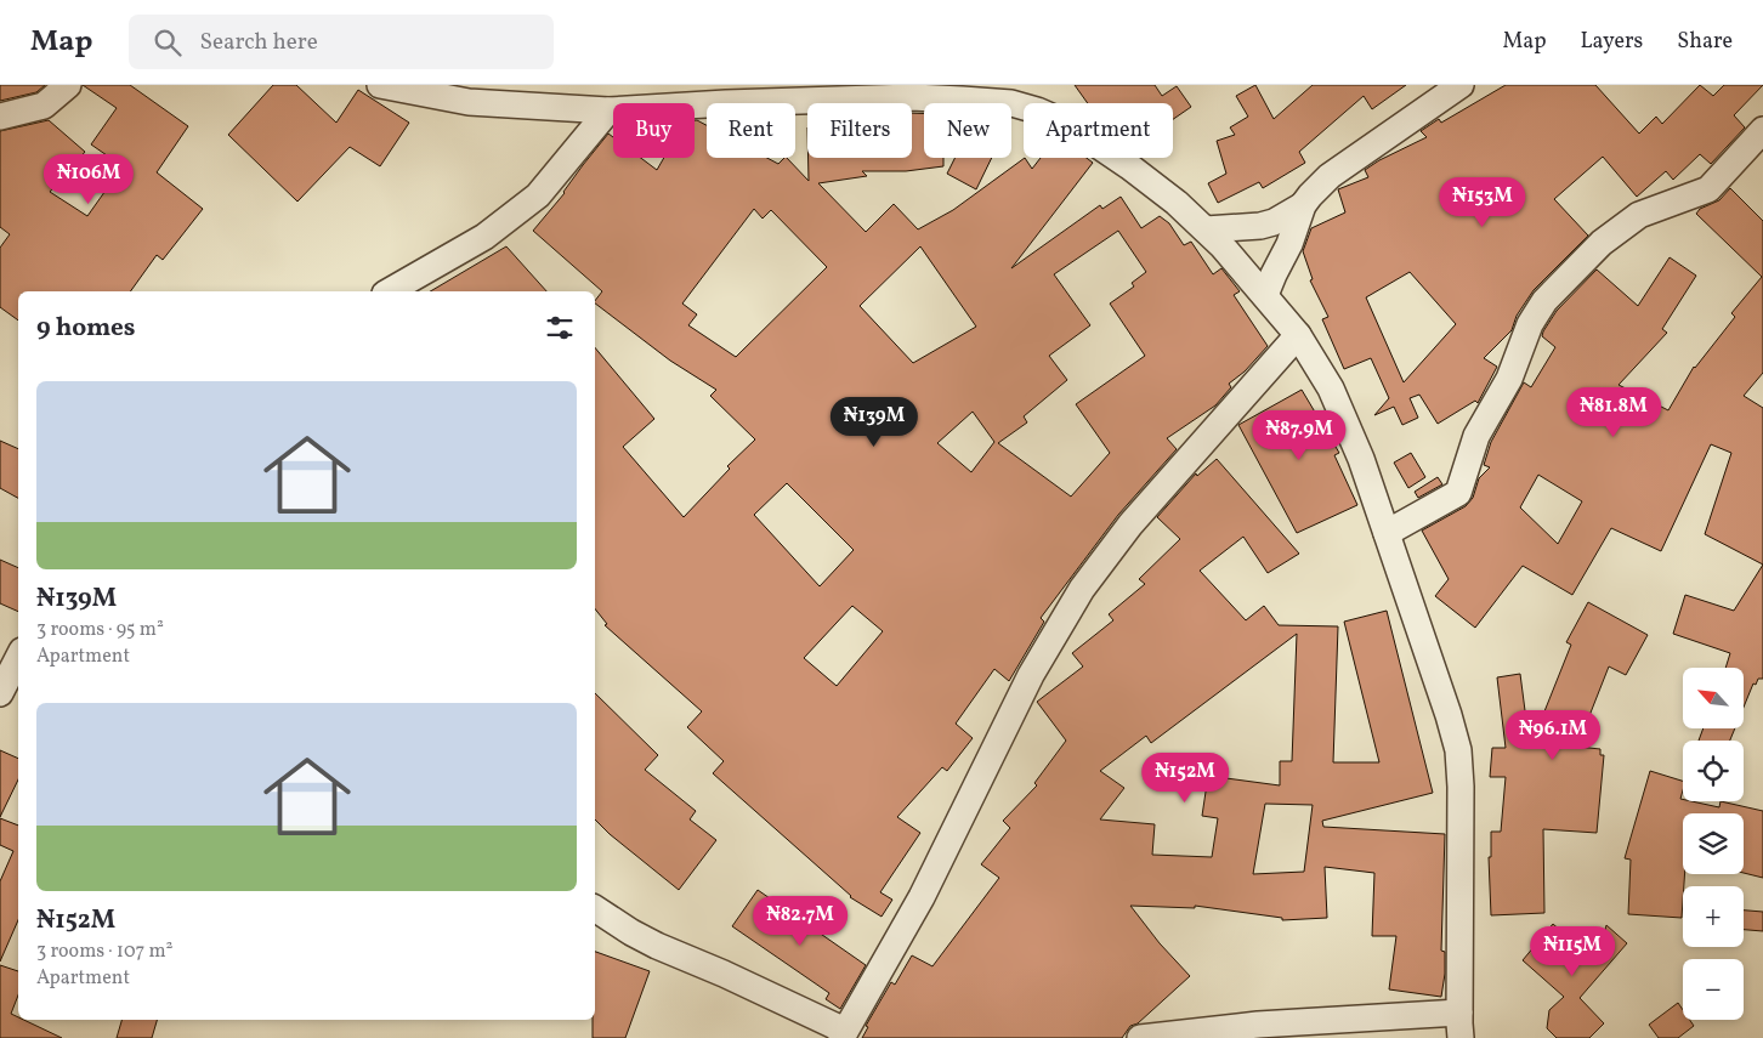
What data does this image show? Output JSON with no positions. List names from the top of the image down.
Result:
{
  "north": "top left",
  "page": {
    "header": "Map",
    "search": "Search here",
    "nav": ["Map", "Layers", "Share"],
    "chip": [
      "Buy",
      "Rent",
      "Filters",
      "New",
      "Apartment"
    ],
    "price": [
      "₦106M",
      "₦153M",
      "₦81.8M",
      "₦139M",
      "₦87.9M",
      "₦96.1M",
      "₦152M",
      "₦82.7M",
      "₦115M"
    ],
    "heading": "9 homes",
    "list": [
      {
        "name": "₦139M",
        "note": "3 rooms · 95 m² · Apartment"
      },
      {
        "name": "₦152M",
        "note": "3 rooms · 107 m² · Apartment"
      }
    ],
    "map_buttons": ["+", "−"]
  }
}
